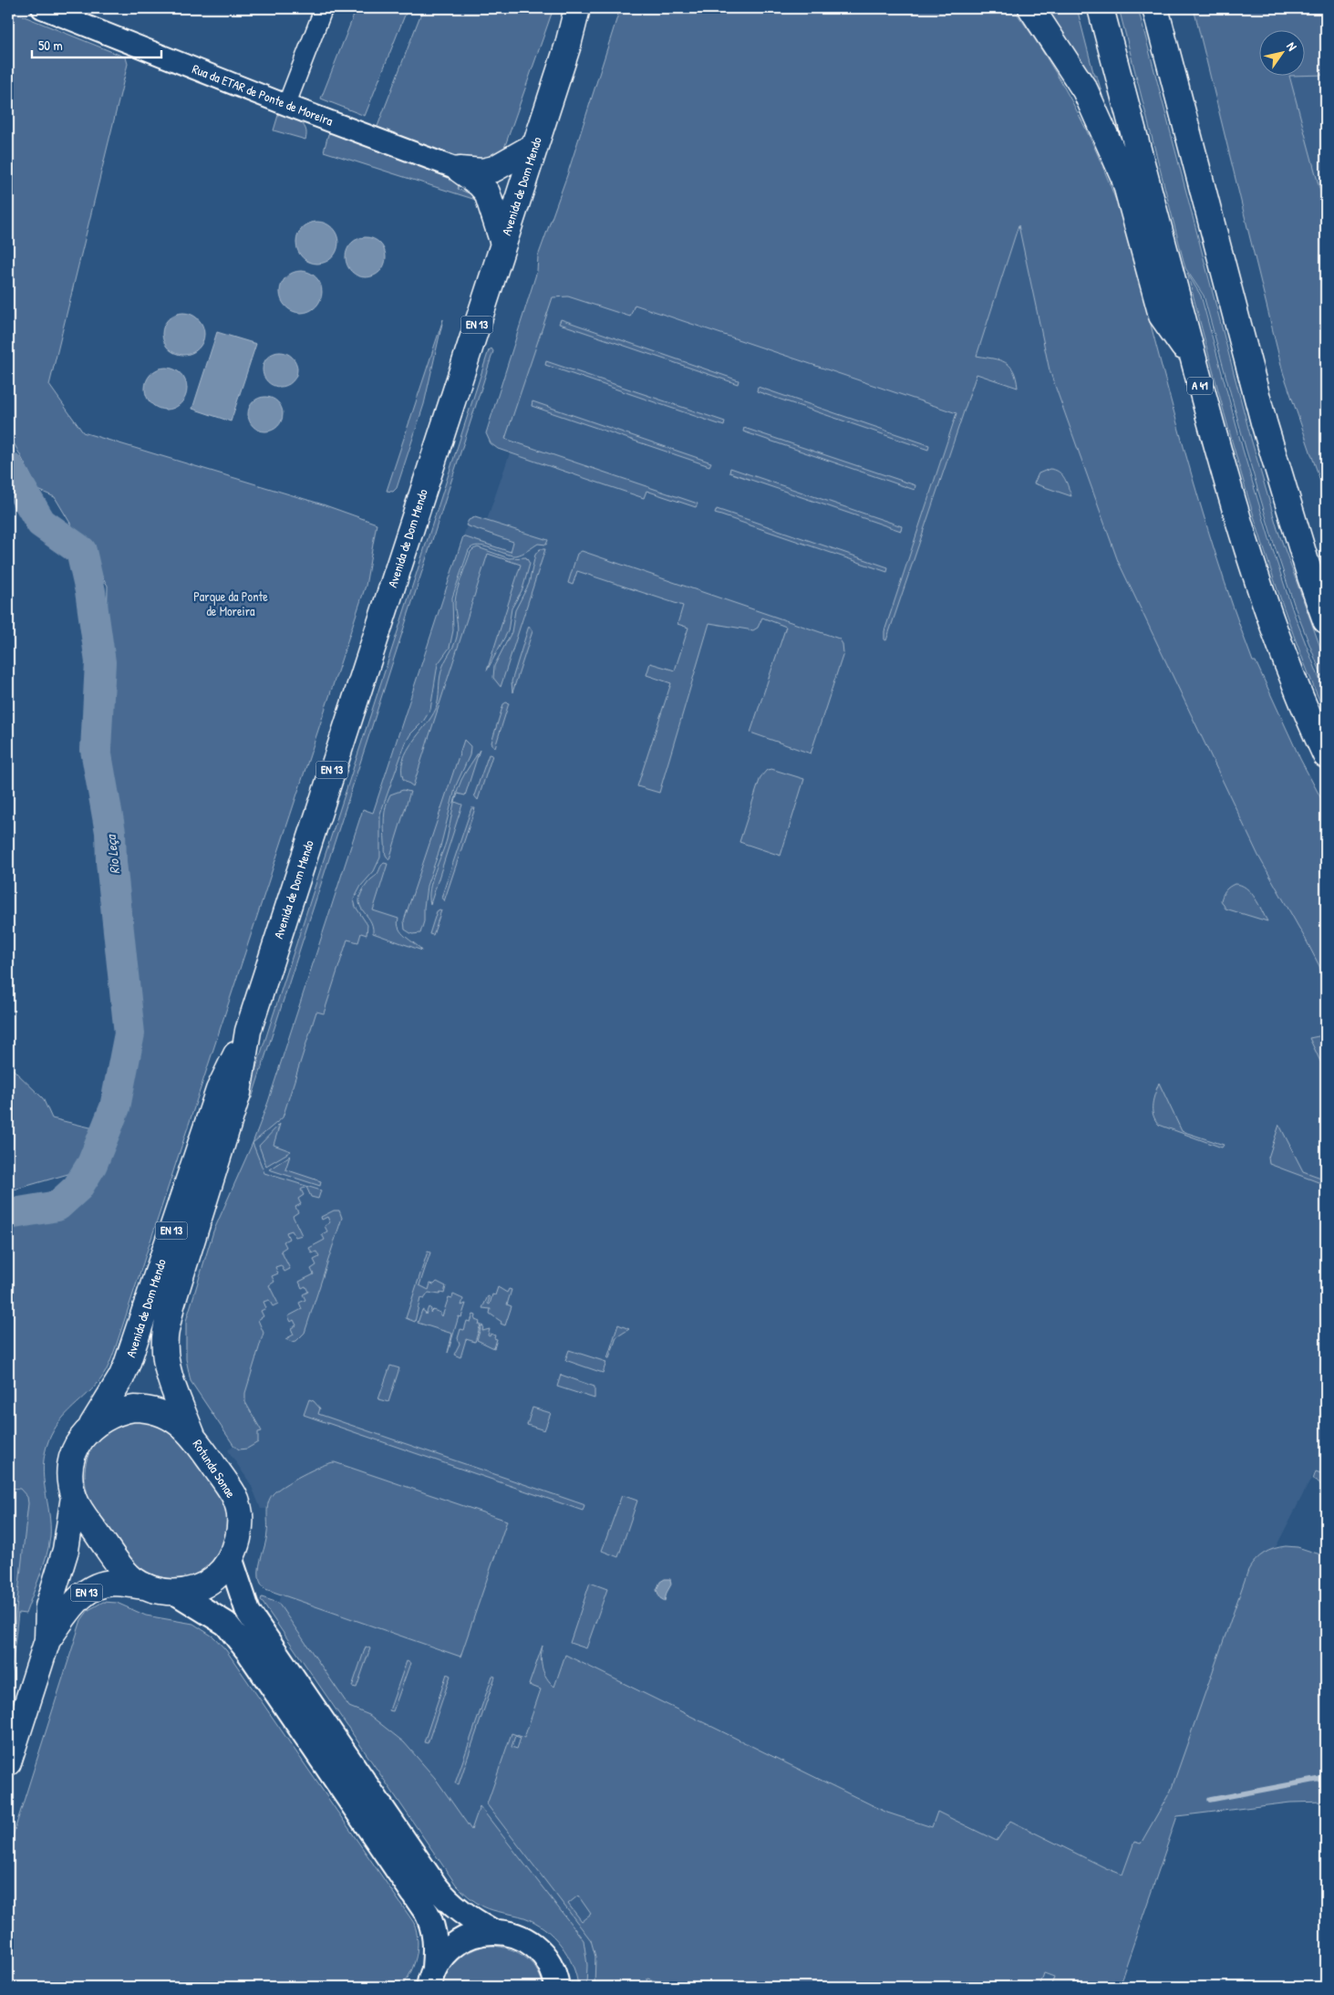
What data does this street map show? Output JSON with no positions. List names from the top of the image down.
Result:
{
  "streets": {
    "main road": [
      "Avenida de Dom Mendo",
      "EN 13",
      "A 41",
      "Rotunda Sonae"
    ],
    "street": ["Rua da ETAR de Ponte de Moreira"]
  },
  "crossings": [
    ["Avenida de Dom Mendo", "Rotunda Sonae"],
    ["EN 13", "Rotunda Sonae"]
  ],
  "water": ["Rio Leça"],
  "parks": ["Parque da Ponte de Moreira"],
  "scale_bar": "50 m",
  "north": "top right"
}
